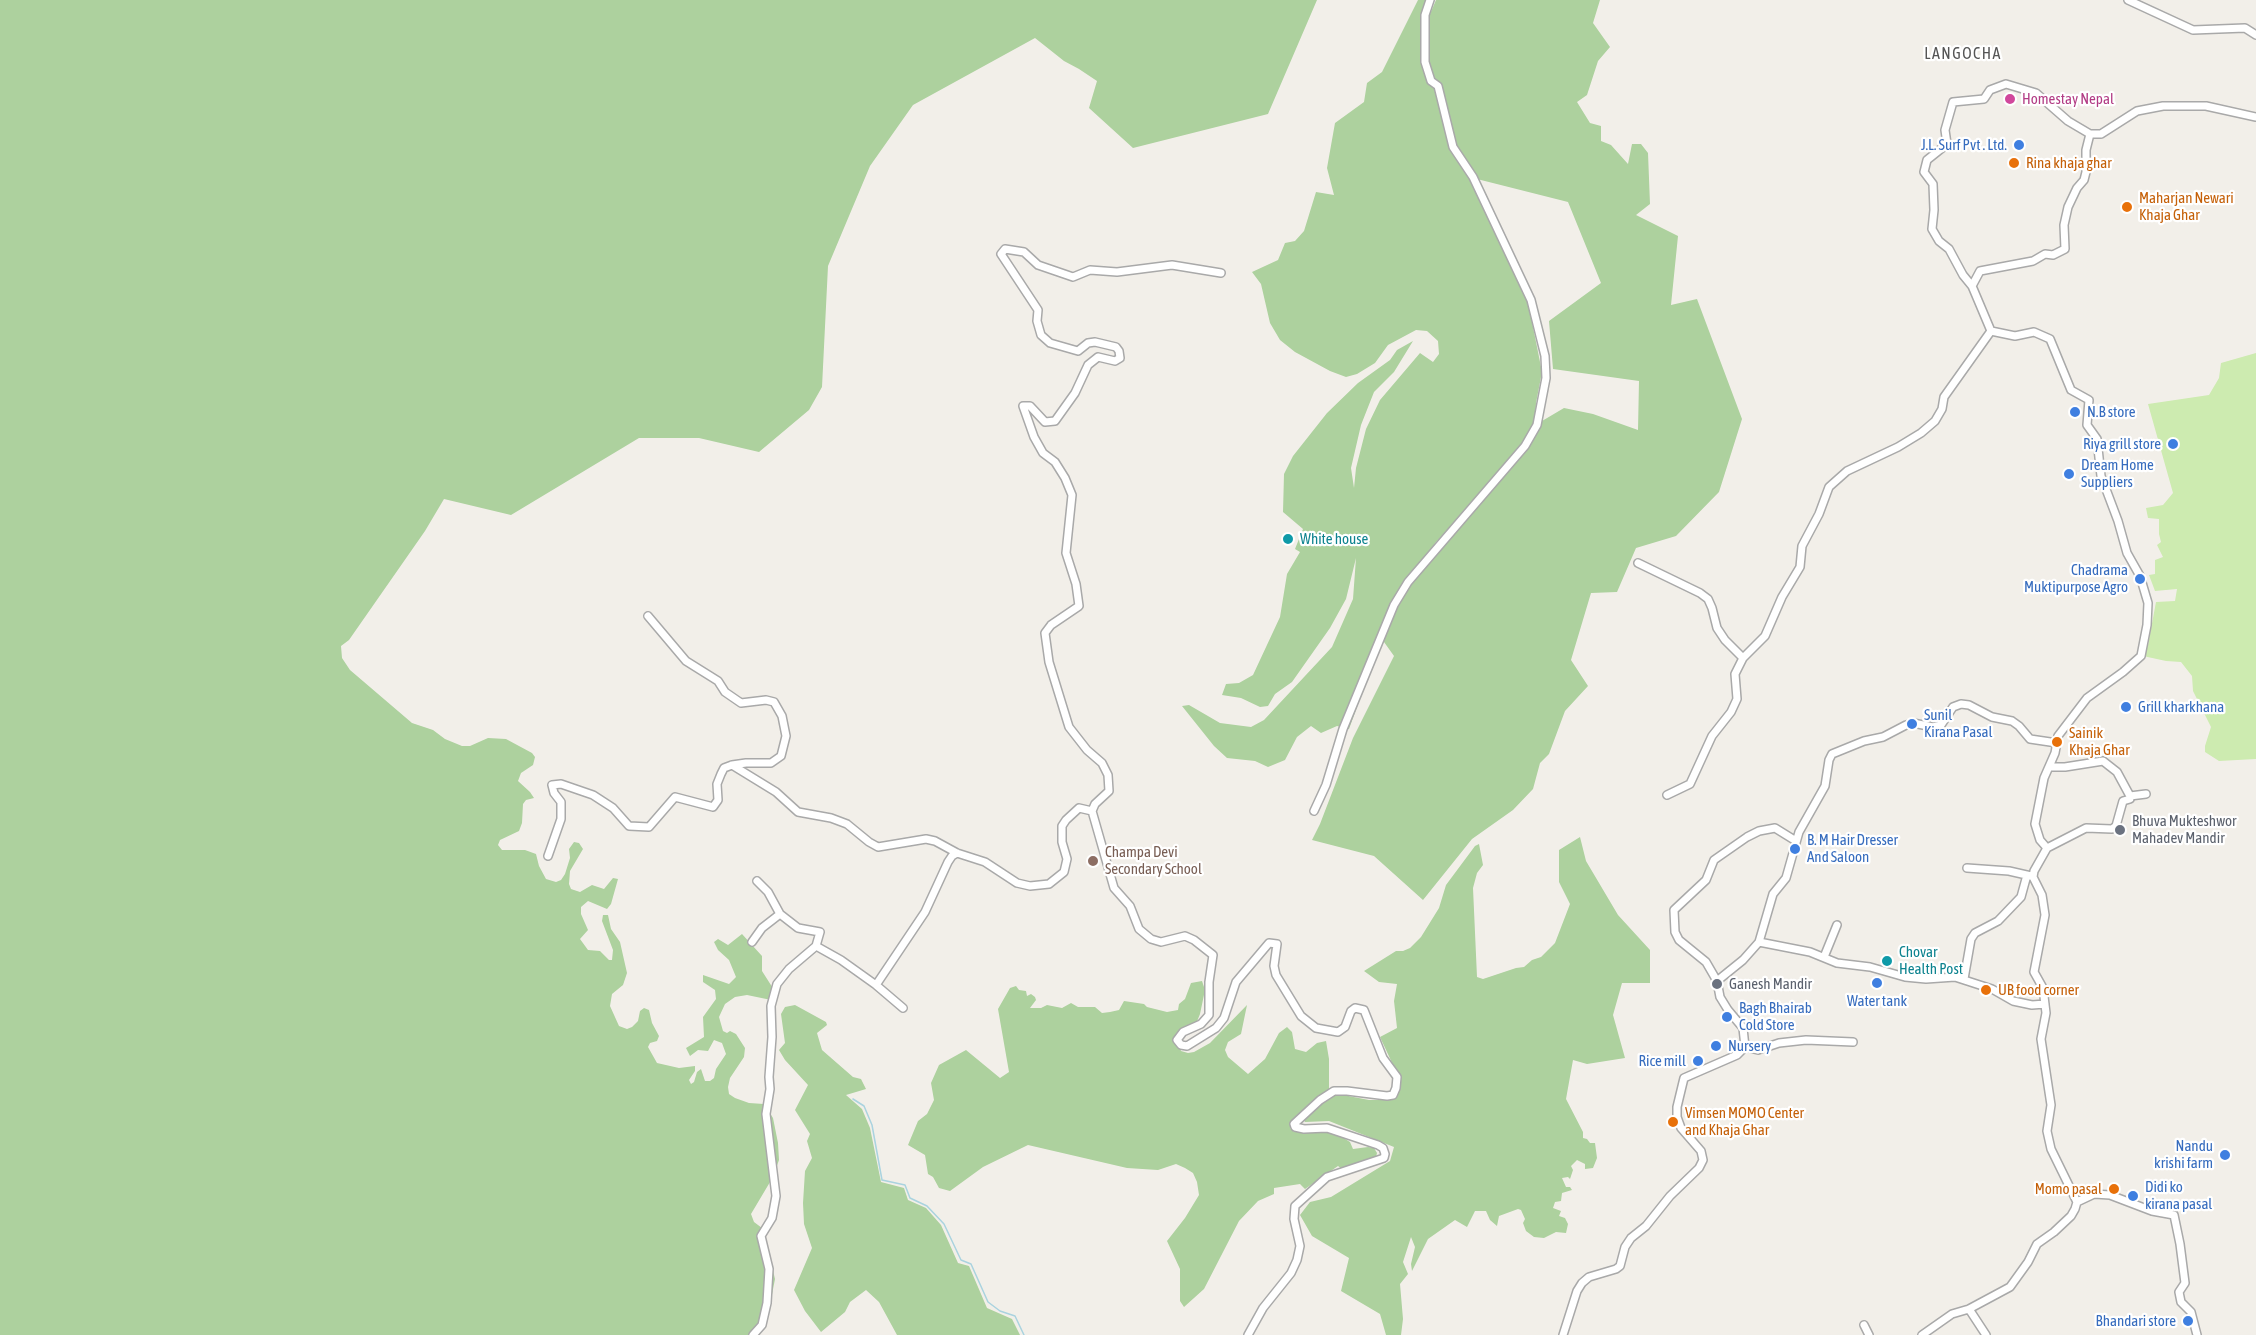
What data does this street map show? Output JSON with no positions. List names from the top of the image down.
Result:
{
  "districts": ["LANGOCHA"],
  "places": [
    "Homestay Nepal",
    "J.L. Surf Pvt . Ltd.",
    "Rina khaja ghar",
    "Maharjan Newari Khaja Ghar",
    "N.B store",
    "Riya grill store",
    "Dream Home Suppliers",
    "White house",
    "Chadrama Muktipurpose Agro",
    "Grill kharkhana",
    "Sunil Kirana Pasal",
    "Sainik Khaja Ghar",
    "Bhuva Mukteshwor Mahadev Mandir",
    "B. M Hair Dresser And Saloon",
    "Champa Devi Secondary School",
    "Chovar Health Post",
    "Water tank",
    "Ganesh Mandir",
    "UB food corner",
    "Bagh Bhairab Cold Store",
    "Nursery",
    "Rice mill",
    "Vimsen MOMO Center and Khaja Ghar",
    "Nandu krishi farm",
    "Momo pasal",
    "Didi ko kirana pasal",
    "Bhandari store"
  ]
}
